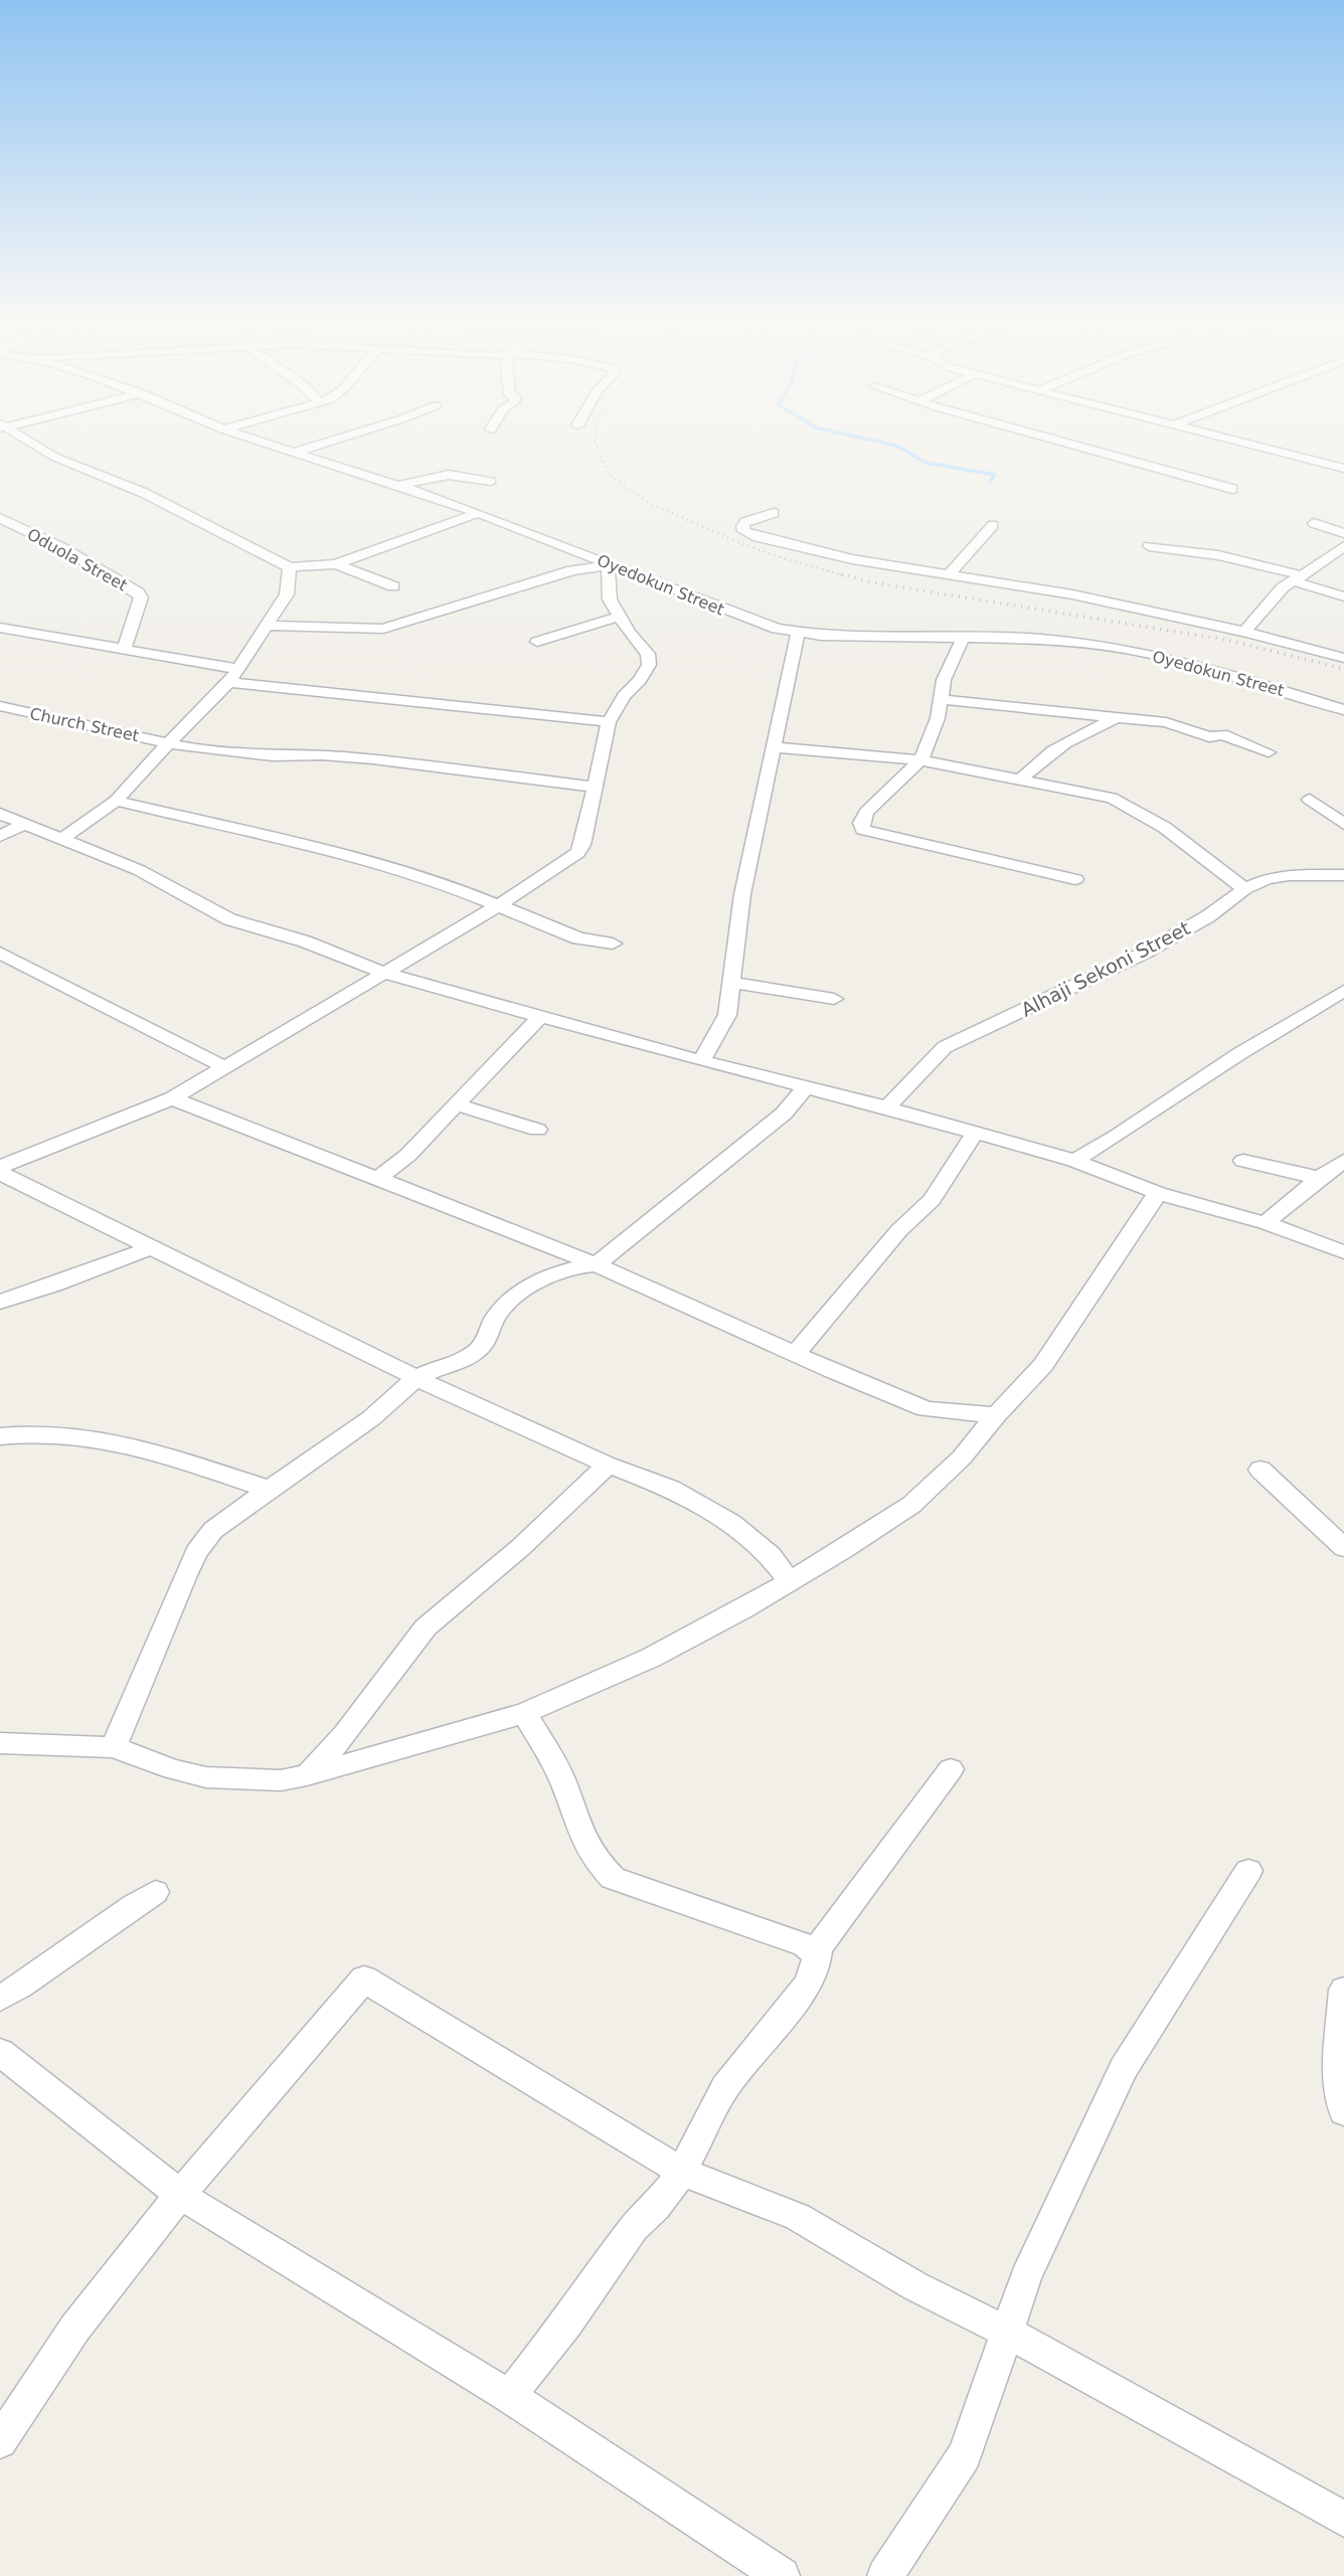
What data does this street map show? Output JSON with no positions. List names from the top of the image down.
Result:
{
  "streets": {
    "street": [
      "Oduola Street",
      "Oyedokun Street",
      "Church Street",
      "Alhaji Sekoni Street"
    ]
  }
}
